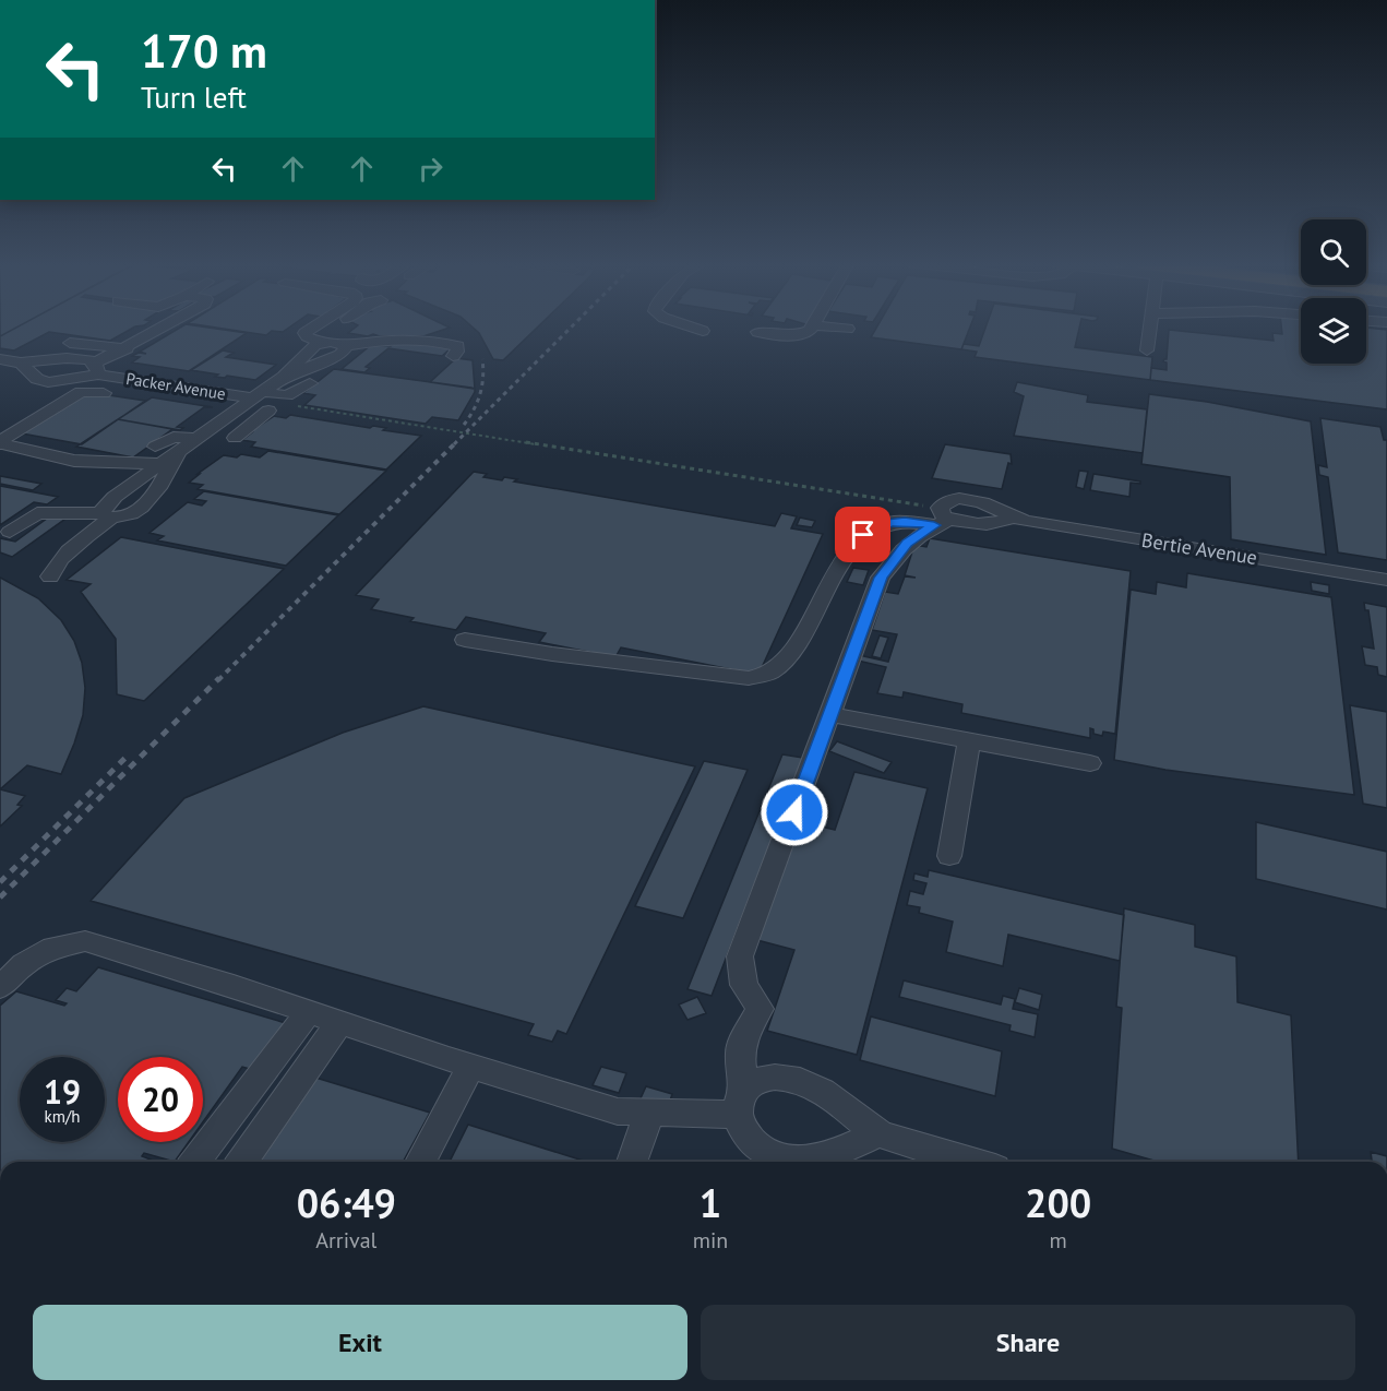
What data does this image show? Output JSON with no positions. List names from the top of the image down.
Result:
{
  "streets": {
    "street": ["Packer Avenue", "Bertie Avenue"]
  },
  "page": {
    "turn": ["170 m", "Turn left"],
    "speed": "19 km/h",
    "limit": "20",
    "eta": [
      "06:49",
      "Arrival",
      "1",
      "min",
      "200",
      "m"
    ],
    "buttons": ["Exit", "Share"]
  }
}
